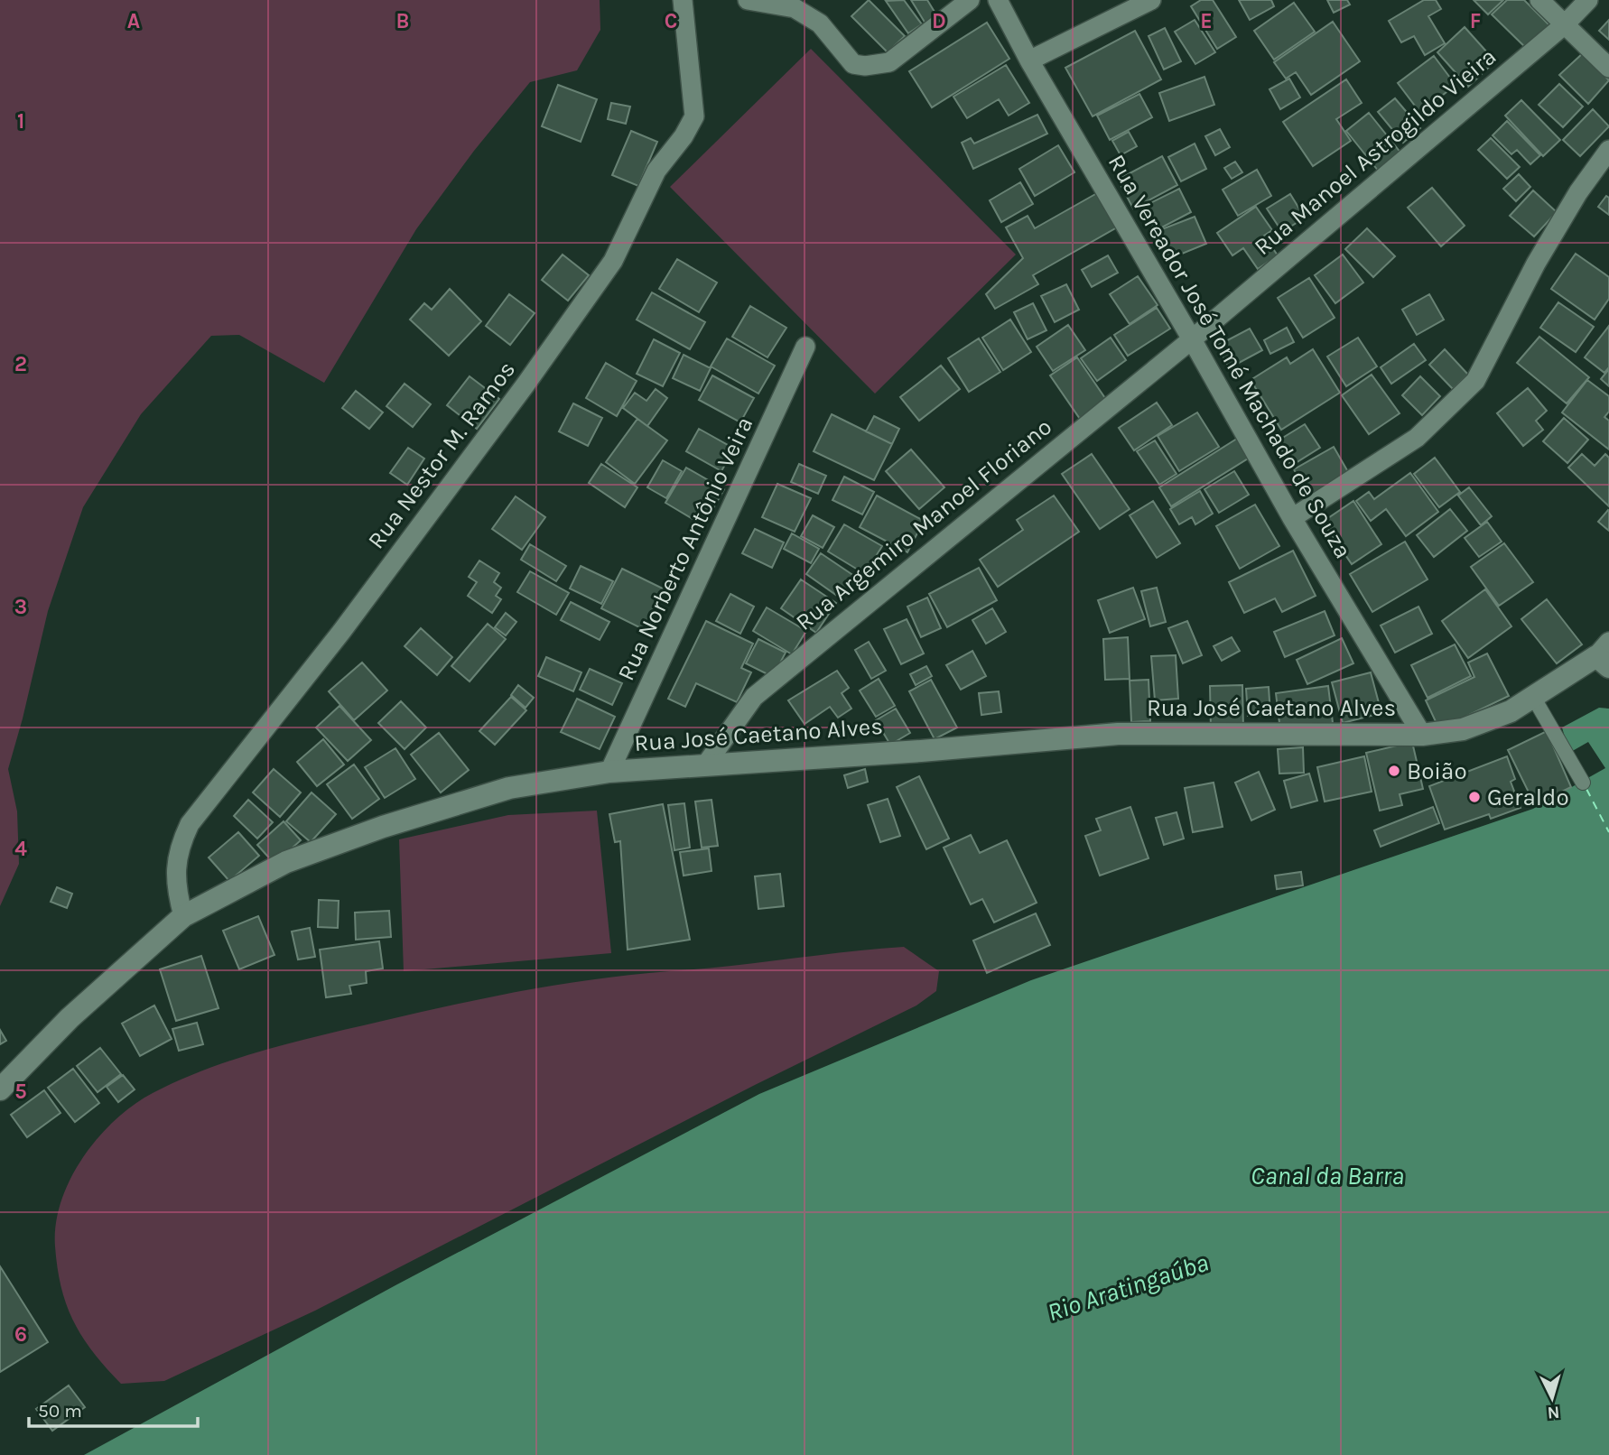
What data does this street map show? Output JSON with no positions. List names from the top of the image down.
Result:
{
  "streets": {
    "street": [
      "Rua Manoel Astrogildo Vieira",
      "Rua Vereador José Tomé Machado de Souza",
      "Rua Nestor M. Ramos",
      "Rua Argemiro Manoel Floriano",
      "Rua Norberto Antônio Veira",
      "Rua José Caetano Alves"
    ]
  },
  "crossings": [
    ["Rua Manoel Astrogildo Vieira", "Rua Vereador José Tomé Machado de Souza"],
    ["Rua Manoel Astrogildo Vieira", "Rua Argemiro Manoel Floriano"],
    ["Rua Vereador José Tomé Machado de Souza", "Rua Argemiro Manoel Floriano"],
    ["Rua Vereador José Tomé Machado de Souza", "Rua José Caetano Alves"],
    ["Rua Nestor M. Ramos", "Rua José Caetano Alves"],
    ["Rua Argemiro Manoel Floriano", "Rua José Caetano Alves"],
    ["Rua Norberto Antônio Veira", "Rua José Caetano Alves"]
  ],
  "water": ["Canal da Barra", "Rio Aratingaúba"],
  "places": ["Boião", "Geraldo"],
  "scale_bar": "50 m",
  "north": "bottom",
  "grid": {
    "columns": [
      "A",
      "B",
      "C",
      "D",
      "E",
      "F"
    ],
    "rows": [
      "1",
      "2",
      "3",
      "4",
      "5",
      "6"
    ]
  }
}
